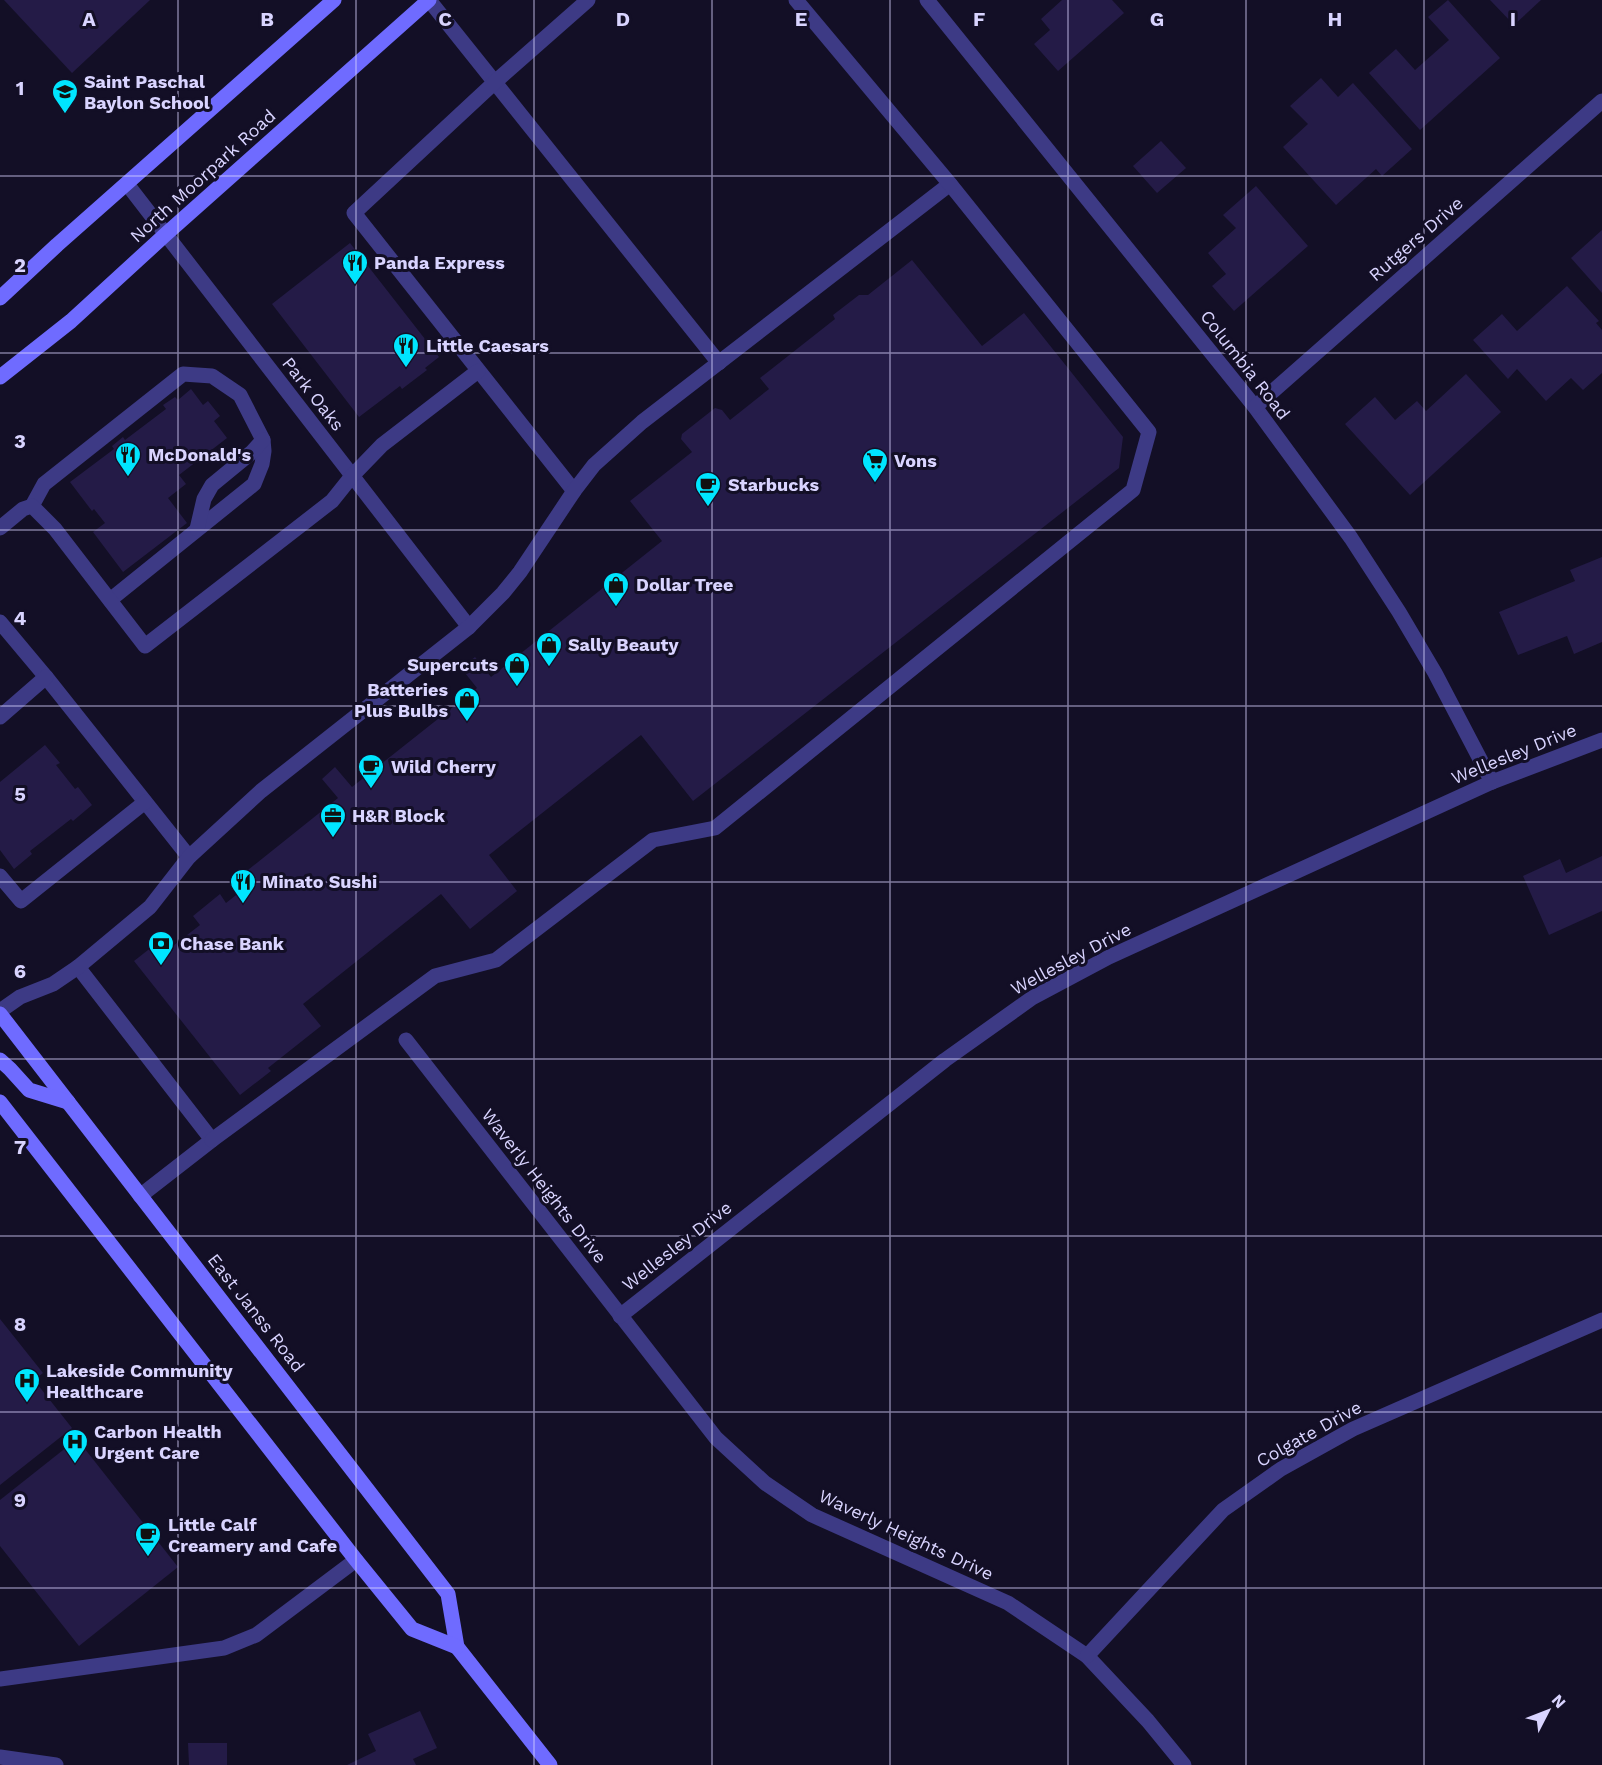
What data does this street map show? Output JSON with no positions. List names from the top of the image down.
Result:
{
  "streets": {
    "main road": ["North Moorpark Road", "East Janss Road"],
    "street": [
      "Rutgers Drive",
      "Columbia Road",
      "Park Oaks",
      "Wellesley Drive",
      "Waverly Heights Drive",
      "Colgate Drive"
    ]
  },
  "crossings": [
    ["North Moorpark Road", "Park Oaks"],
    ["Rutgers Drive", "Columbia Road"],
    ["Columbia Road", "Wellesley Drive"],
    ["Wellesley Drive", "Waverly Heights Drive"],
    ["Waverly Heights Drive", "Colgate Drive"]
  ],
  "places": {
    "school or university": ["Saint Paschal Baylon School"],
    "restaurant": [
      "Panda Express",
      "Little Caesars",
      "McDonald's",
      "Minato Sushi"
    ],
    "supermarket": ["Vons"],
    "cafe": ["Starbucks", "Wild Cherry", "Little Calf Creamery and Cafe"],
    "shop": [
      "Dollar Tree",
      "Sally Beauty",
      "Supercuts",
      "Batteries Plus Bulbs"
    ],
    "office": ["H&R Block"],
    "bank": ["Chase Bank"],
    "hospital": ["Lakeside Community Healthcare", "Carbon Health Urgent Care"]
  },
  "north": "top right",
  "grid": {
    "columns": [
      "A",
      "B",
      "C",
      "D",
      "E",
      "F",
      "G",
      "H",
      "I"
    ],
    "rows": [
      "1",
      "2",
      "3",
      "4",
      "5",
      "6",
      "7",
      "8",
      "9"
    ]
  }
}
